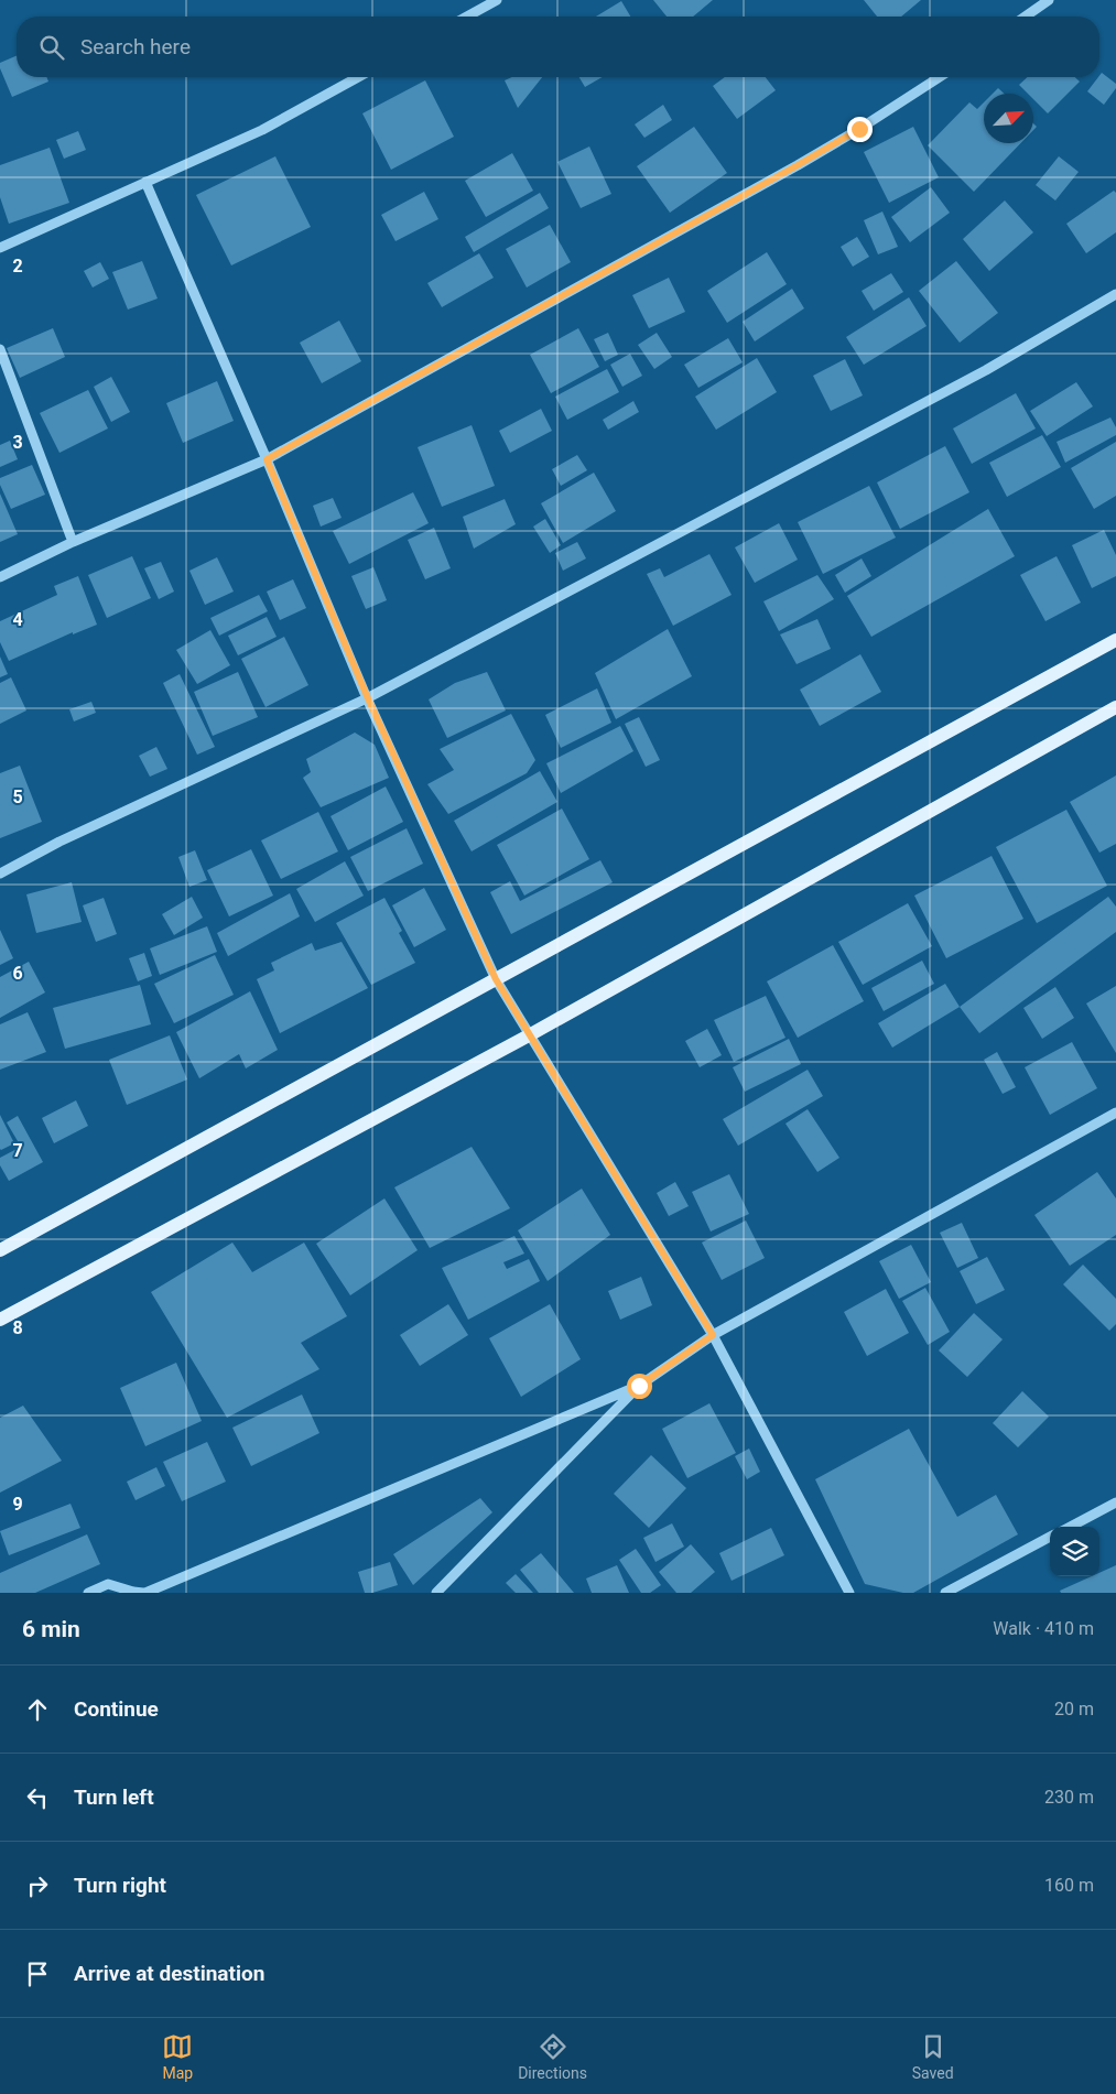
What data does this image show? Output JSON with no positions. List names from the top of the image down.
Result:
{
  "north": "top right",
  "page": {
    "search": "Search here",
    "heading": ["6 min", "Walk · 410 m"],
    "list": [
      ["Continue", "20 m"],
      ["Turn left", "230 m"],
      ["Turn right", "160 m"],
      "Arrive at destination"
    ],
    "nav": ["Map", "Directions", "Saved"]
  },
  "grid": {
    "rows": [
      "2",
      "3",
      "4",
      "5",
      "6",
      "7",
      "8",
      "9"
    ]
  }
}
